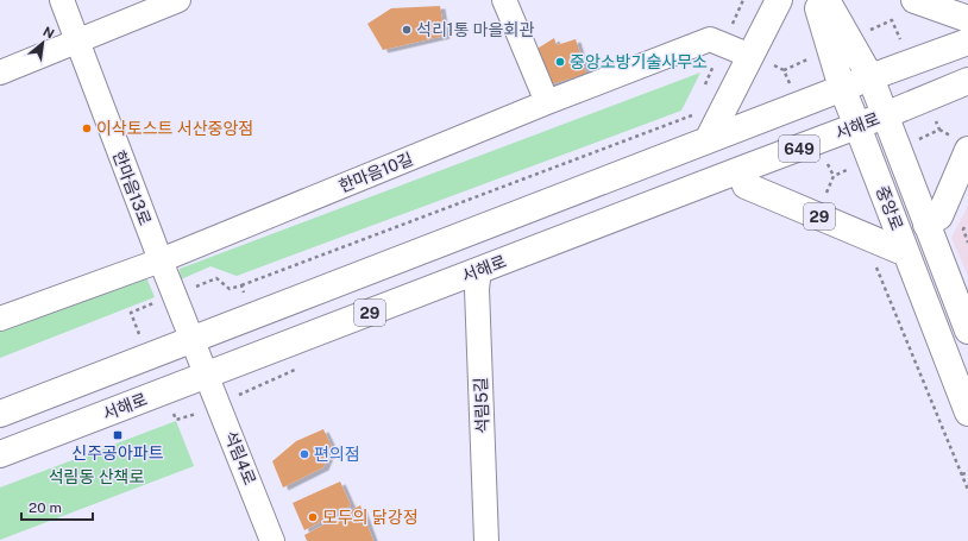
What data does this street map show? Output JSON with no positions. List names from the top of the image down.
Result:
{
  "streets": {
    "main road": [
      "서해로",
      "649",
      "중앙로",
      "29"
    ],
    "street": [
      "한마음10길",
      "한마음13로",
      "석림5길",
      "석림4로"
    ]
  },
  "crossings": [
    ["서해로", "한마음13로"],
    ["서해로", "중앙로"],
    ["서해로", "29"],
    ["서해로", "석림5길"],
    ["서해로", "석림4로"],
    ["한마음10길", "한마음13로"],
    ["한마음13로", "29"],
    ["한마음13로", "석림4로"],
    ["중앙로", "29"]
  ],
  "parks": ["석림동 산책로"],
  "places": {
    "other": [
      "석리1통 마을회관",
      "중앙소방기술사무소",
      "이삭토스트 서산중앙점",
      "편의점",
      "모두의 닭강정"
    ],
    "transit": ["신주공아파트"]
  },
  "scale_bar": "20 m",
  "north": "top right"
}
